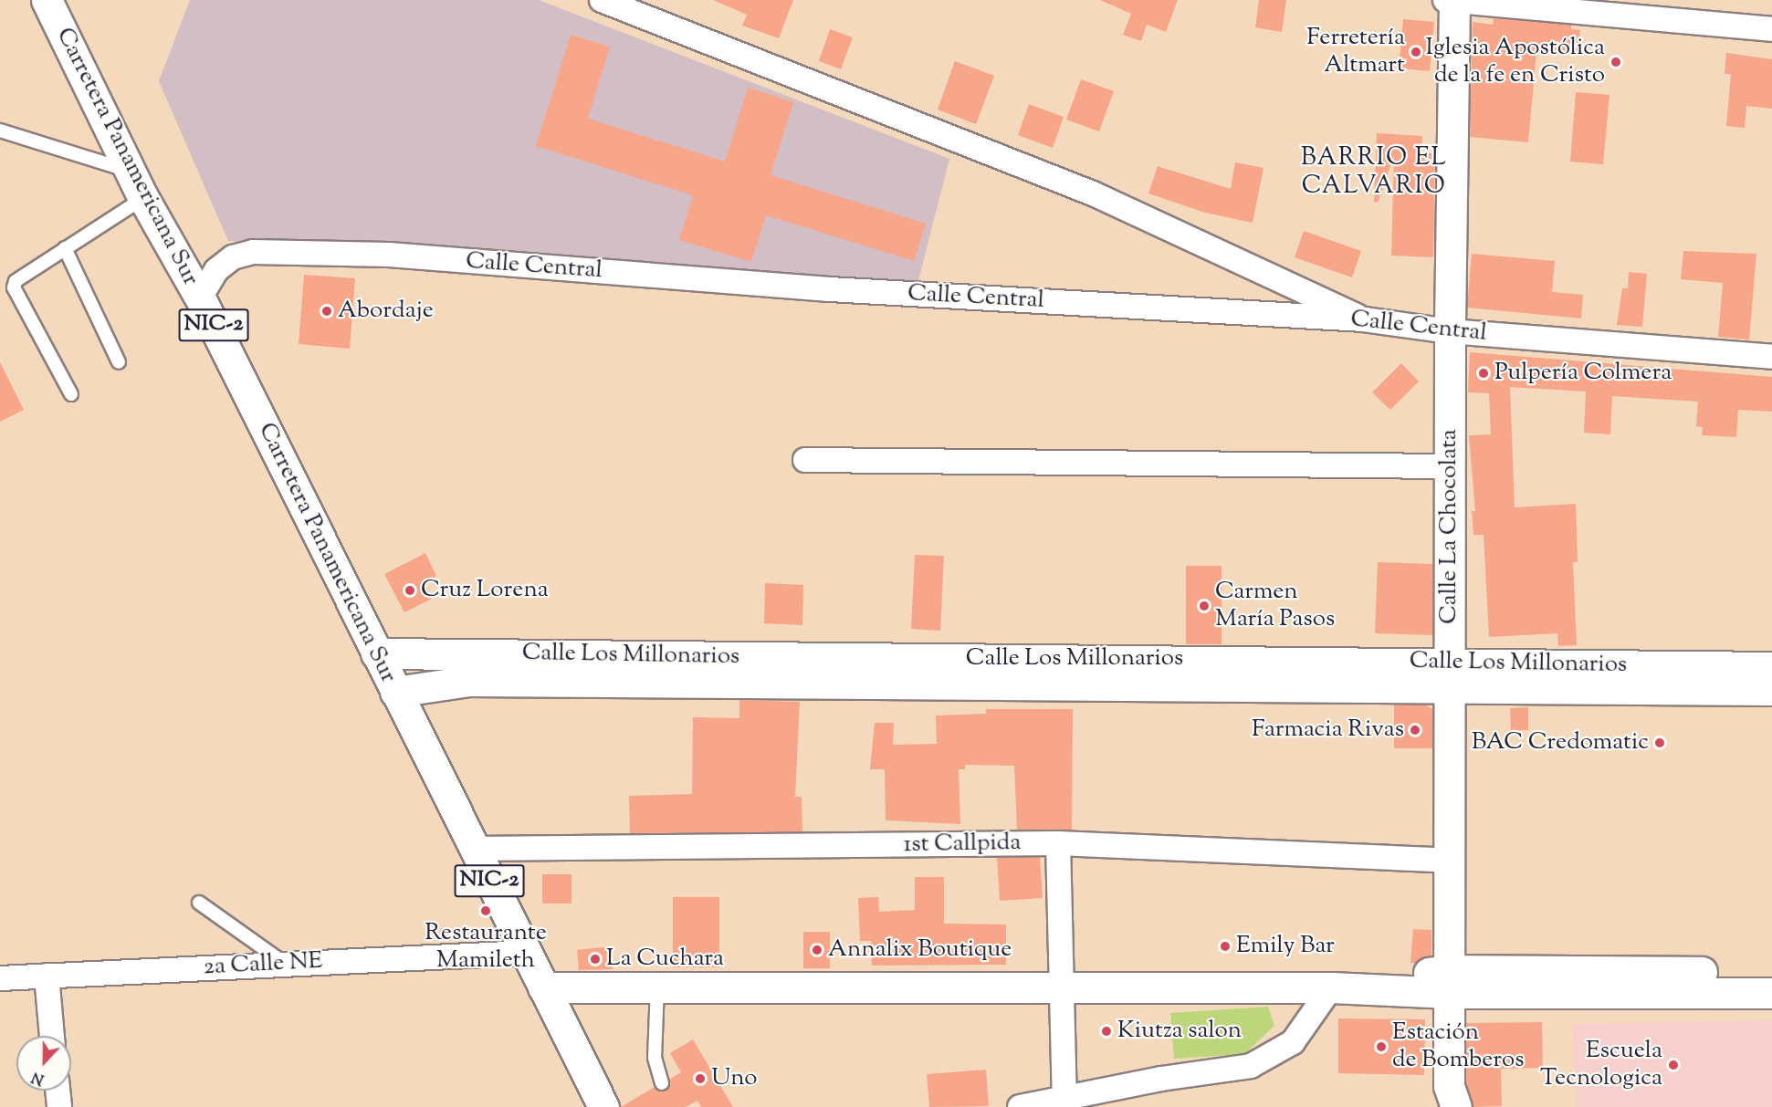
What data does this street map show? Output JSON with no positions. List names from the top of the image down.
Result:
{
  "streets": {
    "main road": [
      "Carretera Panamericana Sur",
      "NIC-2",
      "Calle La Chocolata",
      "Calle Los Millonarios"
    ],
    "street": ["Calle Central", "1st Callpida", "2a Calle NE"]
  },
  "crossings": [
    ["Carretera Panamericana Sur", "Calle Central"],
    ["Carretera Panamericana Sur", "Calle Los Millonarios"],
    ["Carretera Panamericana Sur", "1st Callpida"],
    ["Carretera Panamericana Sur", "2a Calle NE"],
    ["Calle Central", "Calle La Chocolata"],
    ["Calle La Chocolata", "Calle Los Millonarios"],
    ["Calle La Chocolata", "1st Callpida"]
  ],
  "districts": ["BARRIO EL CALVARIO"],
  "places": [
    "Ferretería Altmart",
    "Iglesia Apostólica de la fe en Cristo",
    "Abordaje",
    "Pulpería Colmera",
    "Cruz Lorena",
    "Carmen María Pasos",
    "Farmacia Rivas",
    "BAC Credomatic",
    "Restaurante Mamileth",
    "Emily Bar",
    "Annalix Boutique",
    "La Cuchara",
    "Kiutza salon",
    "Estación de Bomberos",
    "Escuela Tecnologica",
    "Uno"
  ],
  "north": "bottom"
}
